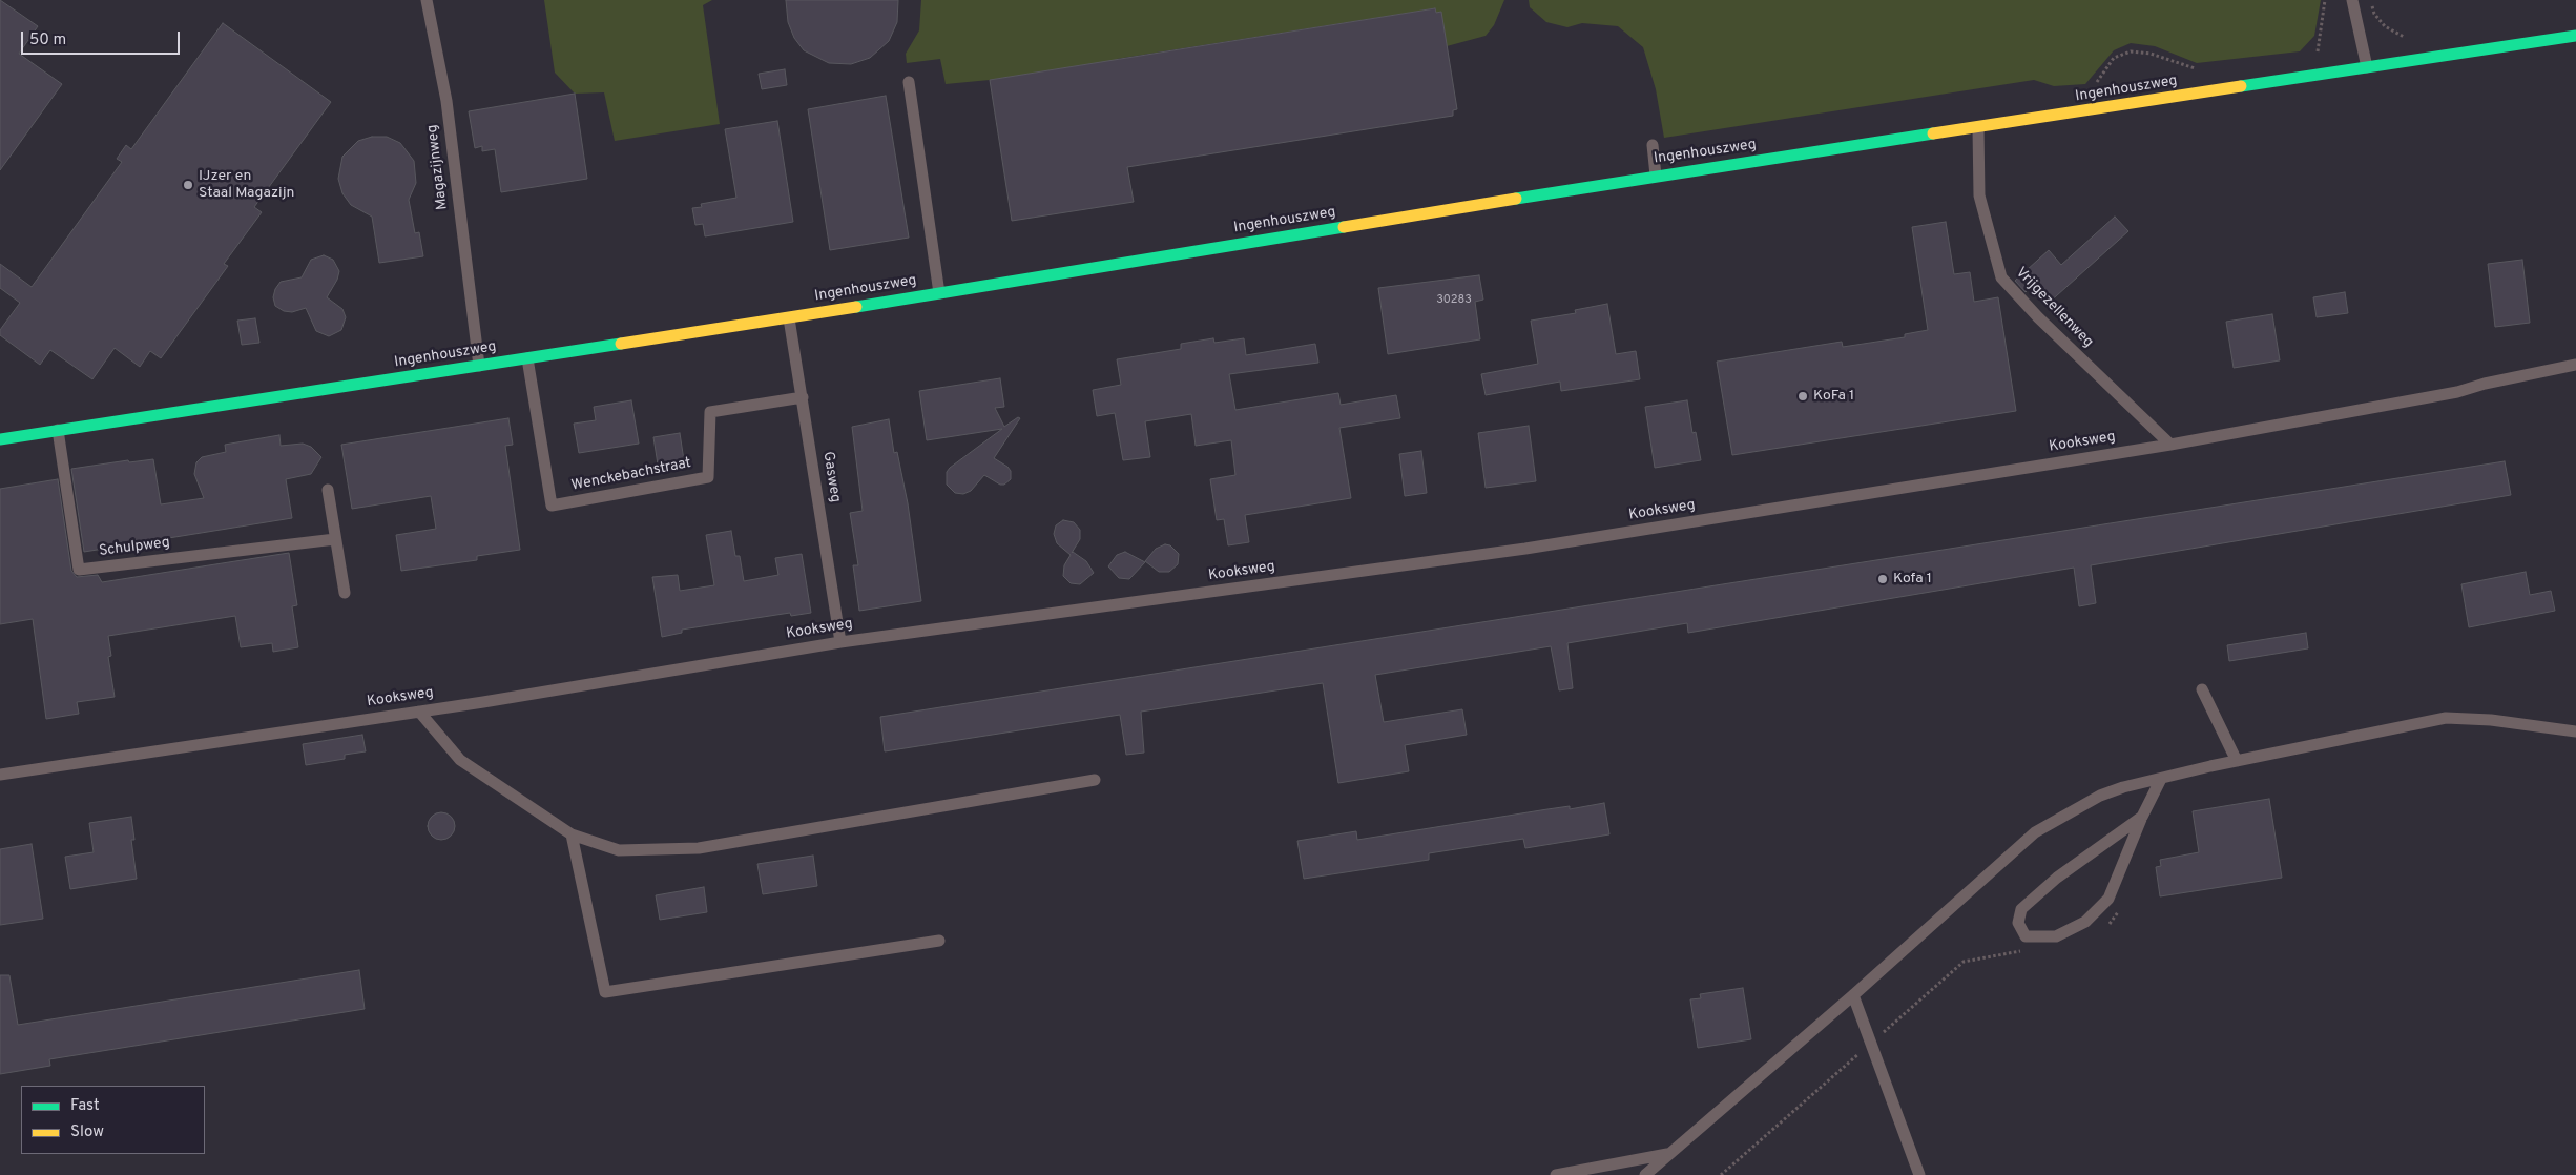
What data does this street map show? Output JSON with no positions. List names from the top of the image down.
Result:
{
  "streets": {
    "street": ["Ingenhouszweg"],
    "lane": [
      "Magazijnweg",
      "Vrijgezellenweg",
      "Kooksweg",
      "Wenckebachstraat",
      "Gasweg",
      "Schulpweg"
    ]
  },
  "crossings": [
    ["Ingenhouszweg", "Magazijnweg"],
    ["Ingenhouszweg", "Vrijgezellenweg"],
    ["Ingenhouszweg", "Wenckebachstraat"],
    ["Ingenhouszweg", "Gasweg"],
    ["Ingenhouszweg", "Schulpweg"],
    ["Vrijgezellenweg", "Kooksweg"],
    ["Kooksweg", "Gasweg"],
    ["Wenckebachstraat", "Gasweg"]
  ],
  "places": ["IJzer en Staal Magazijn", "KoFa 1", "Kofa 1"],
  "house_numbers": ["30283"],
  "legend": ["Fast", "Slow"],
  "scale_bar": "50 m"
}
